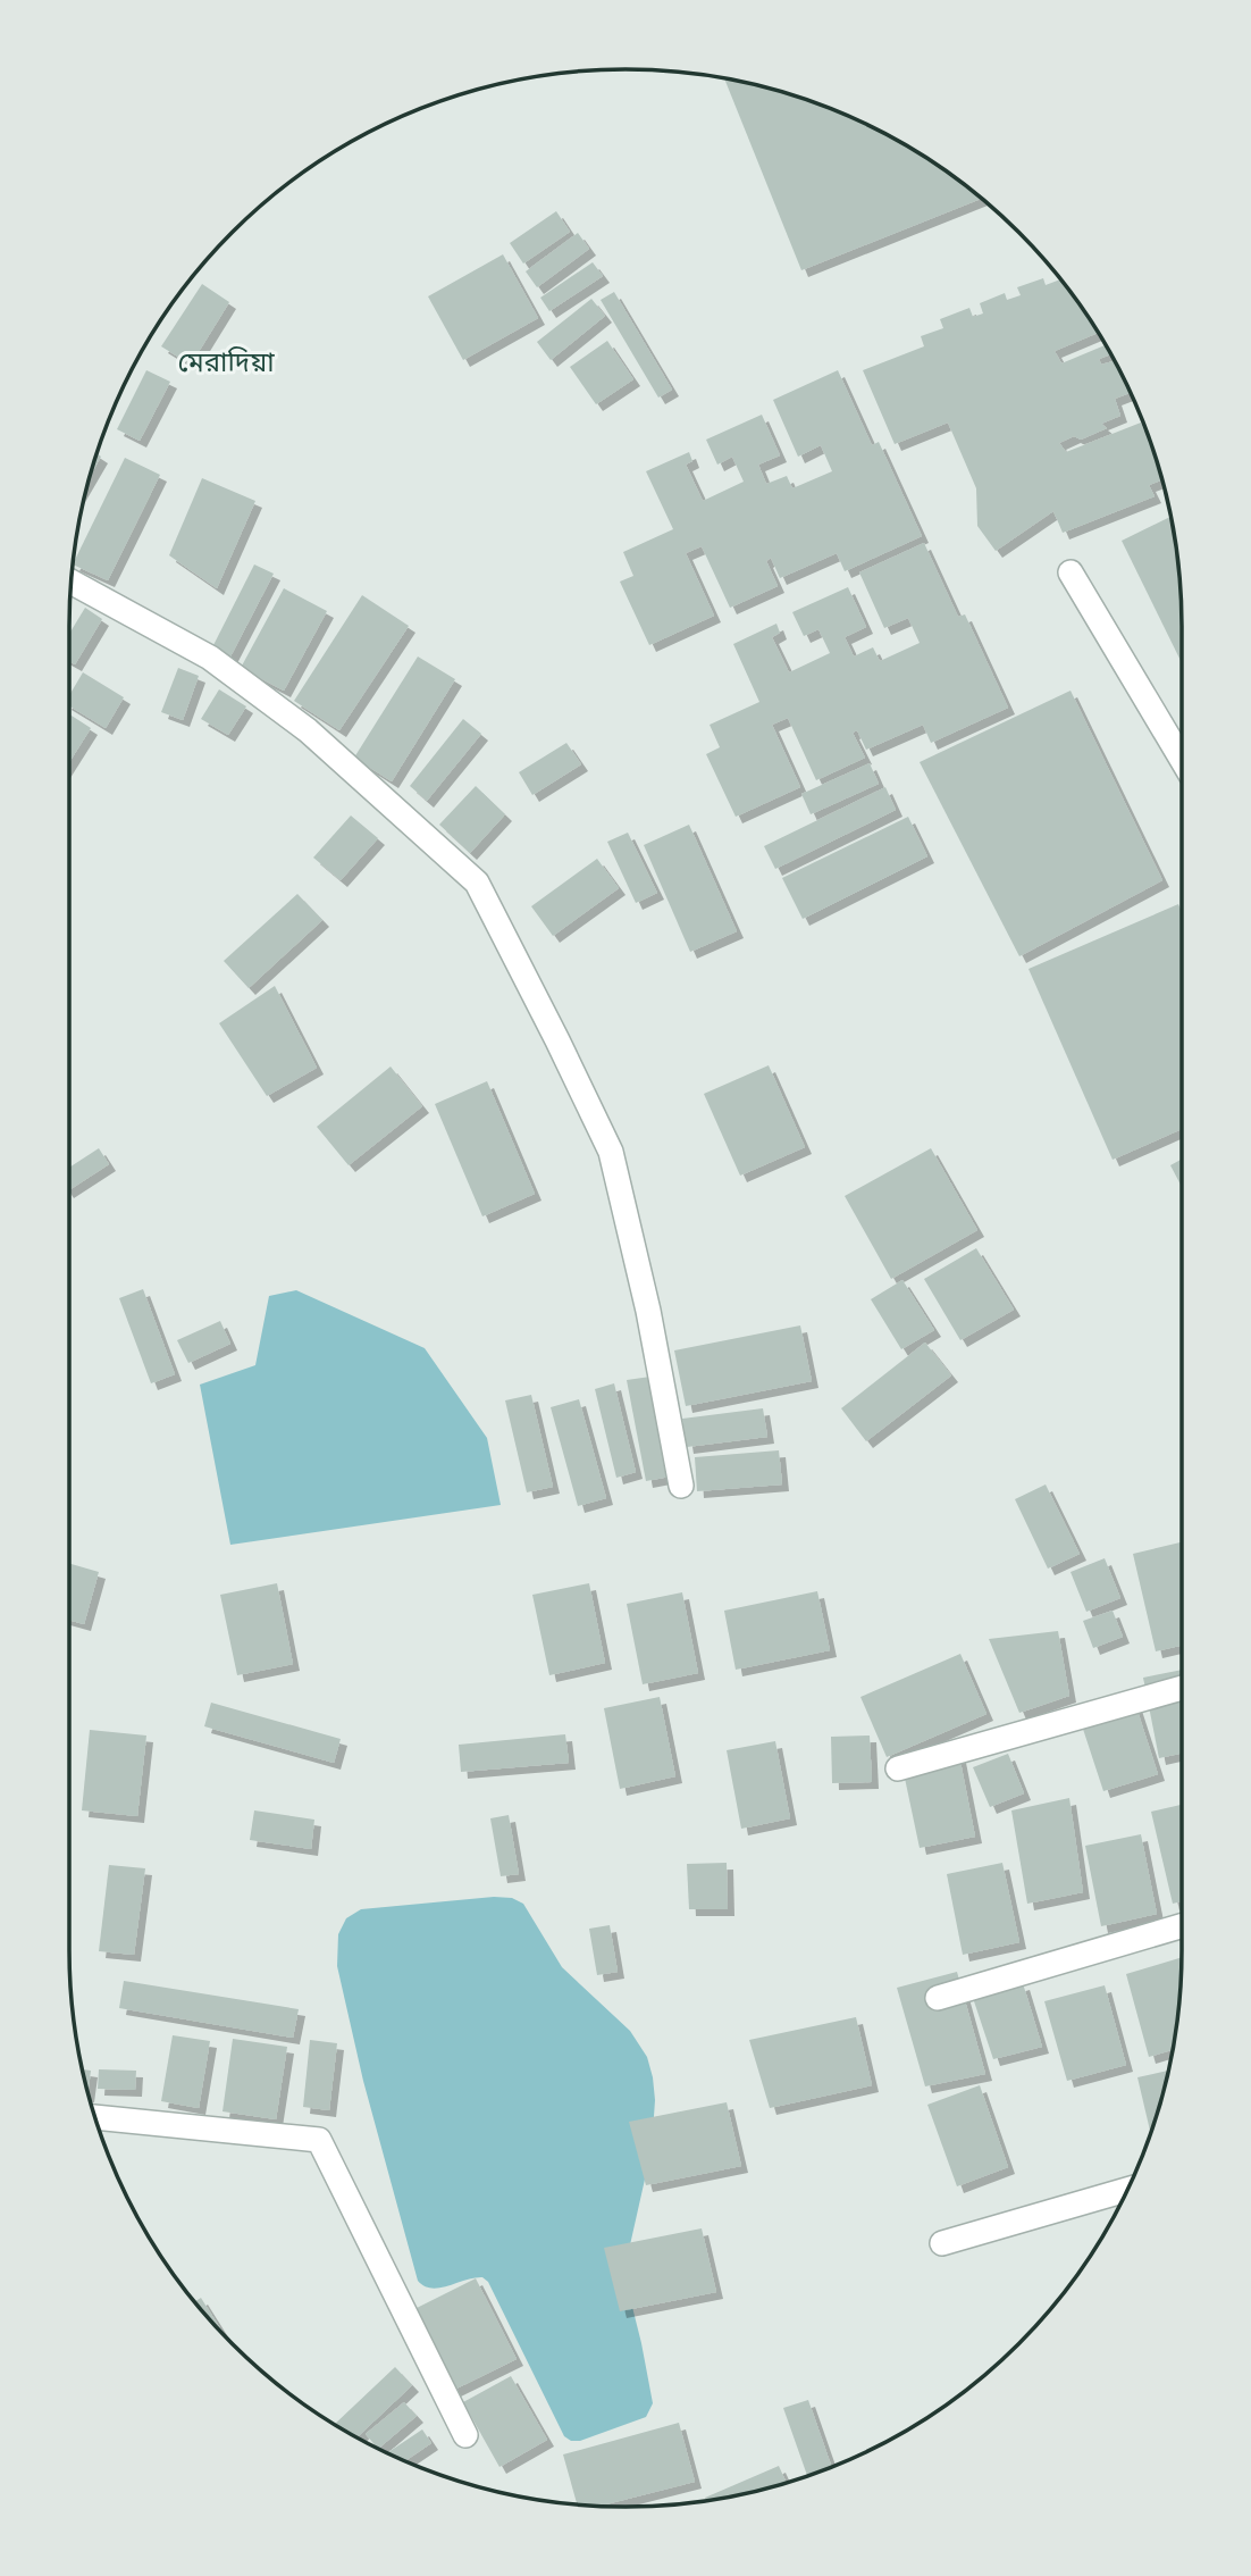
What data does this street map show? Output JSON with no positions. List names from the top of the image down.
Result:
{
  "districts": ["মেরাদিয়া"]
}
